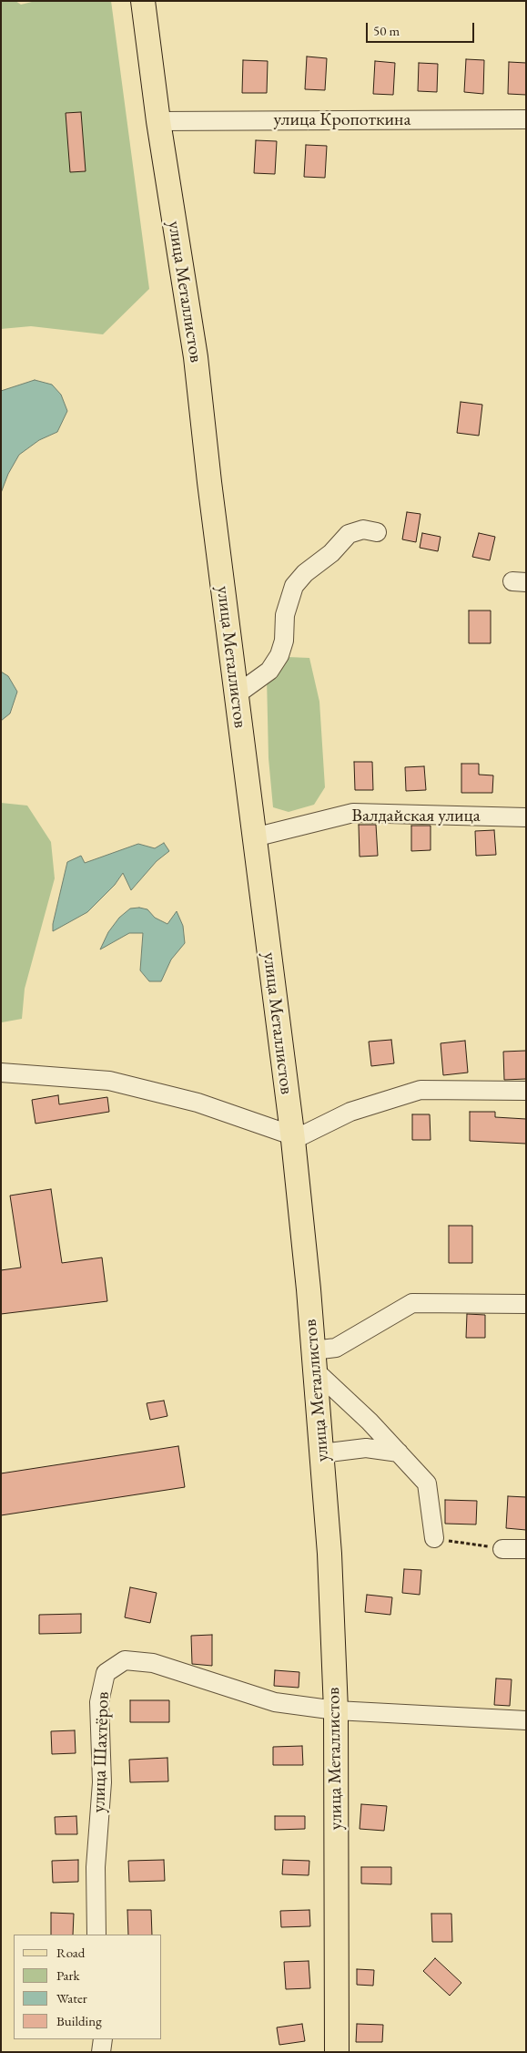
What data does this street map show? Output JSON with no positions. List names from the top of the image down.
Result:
{
  "streets": {
    "main road": ["улица Металлистов"],
    "street": ["улица Кропоткина", "Валдайская улица", "улица Шахтёров"]
  },
  "crossings": [
    ["улица Кропоткина", "улица Металлистов"],
    ["улица Металлистов", "Валдайская улица"],
    ["улица Металлистов", "улица Шахтёров"]
  ],
  "legend": [
    "Road",
    "Park",
    "Water",
    "Building"
  ],
  "scale_bar": "50 m"
}
